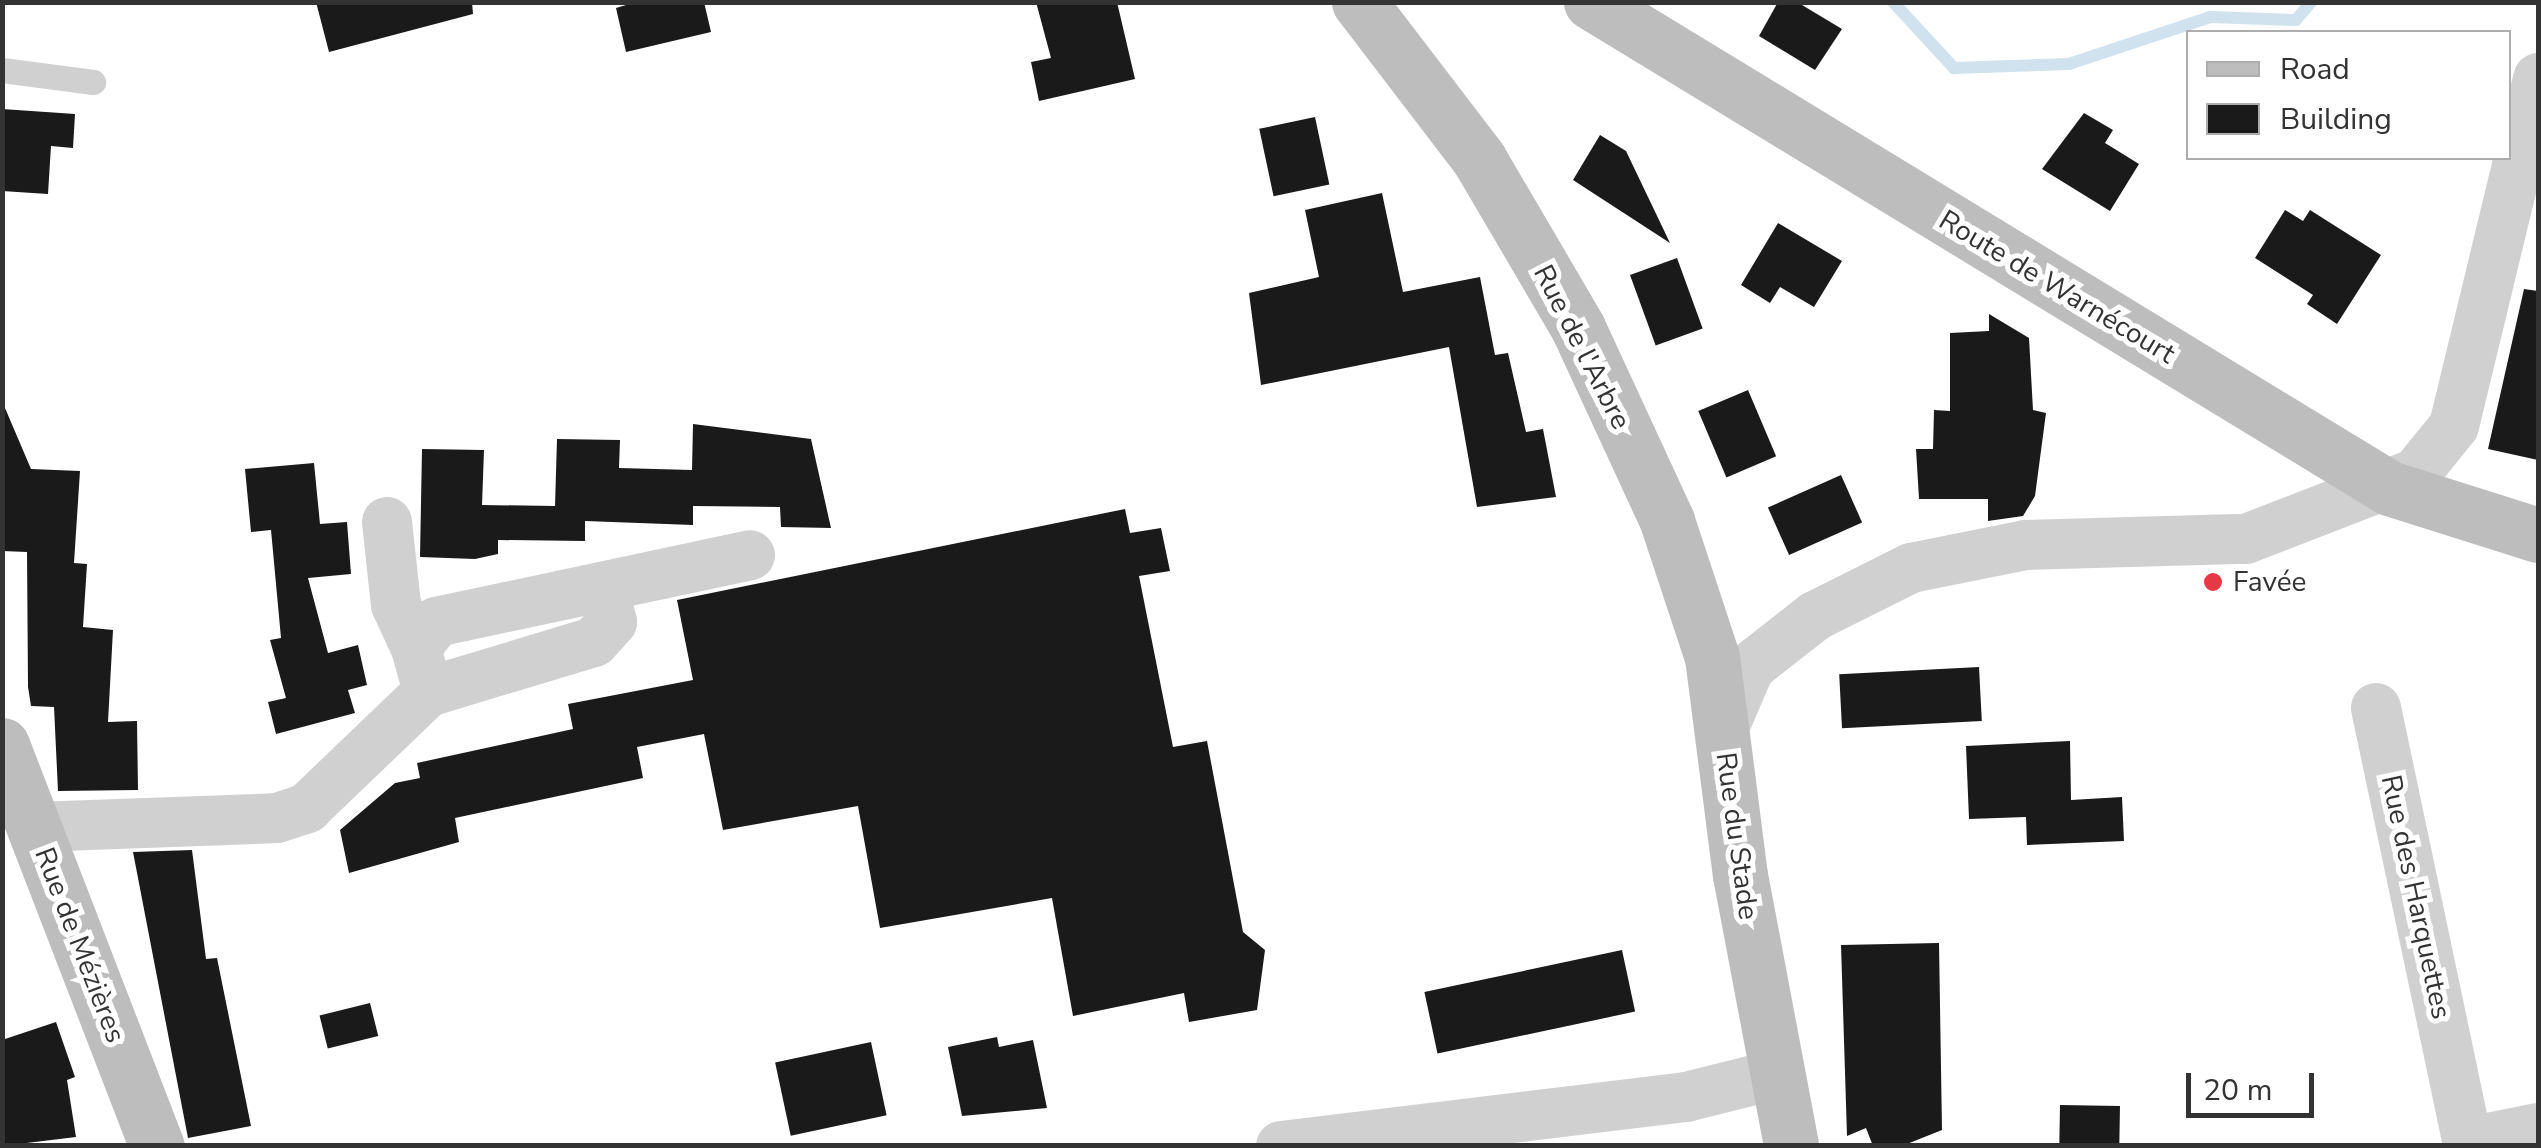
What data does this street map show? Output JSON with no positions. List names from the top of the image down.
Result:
{
  "streets": {
    "street": [
      "Route de Warnécourt",
      "Rue de l'Arbre",
      "Rue du Stade",
      "Rue des Harquettes",
      "Rue de Mézières"
    ]
  },
  "crossings": [
    ["Route de Warnécourt", "Rue du Stade"],
    ["Rue de l'Arbre", "Rue du Stade"]
  ],
  "places": ["Favée"],
  "legend": ["Road", "Building"],
  "scale_bar": "20 m"
}
